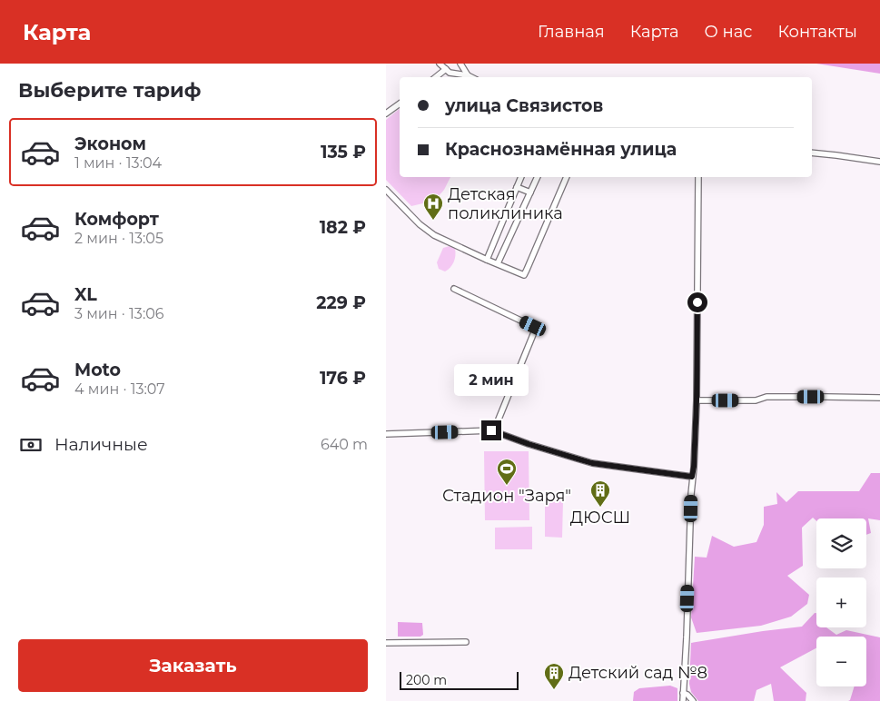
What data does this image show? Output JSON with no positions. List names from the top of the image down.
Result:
{
  "places": {
    "hospital": ["Детская поликлиника"],
    "sports": ["Стадион \"Заря\""],
    "building": ["ДЮСШ", "Детский сад №8"]
  },
  "scale_bar": "200 m",
  "page": {
    "header": "Карта",
    "nav": [
      "Главная",
      "Карта",
      "О нас",
      "Контакты"
    ],
    "heading": "Выберите тариф",
    "banner": ["улица Связистов", "Краснознамённая улица"],
    "list": [
      {
        "name": "Эконом",
        "note": "1 мин · 13:04",
        "value": "135 ₽"
      },
      {
        "name": "Комфорт",
        "note": "2 мин · 13:05",
        "value": "182 ₽"
      },
      {
        "name": "XL",
        "note": "3 мин · 13:06",
        "value": "229 ₽"
      },
      {
        "name": "Moto",
        "note": "4 мин · 13:07",
        "value": "176 ₽"
      }
    ],
    "bubble": "2 мин",
    "pay": ["Наличные", "640 m"],
    "map_buttons": ["+", "−"],
    "buttons": "Заказать",
    "scale": "200 m"
  }
}
